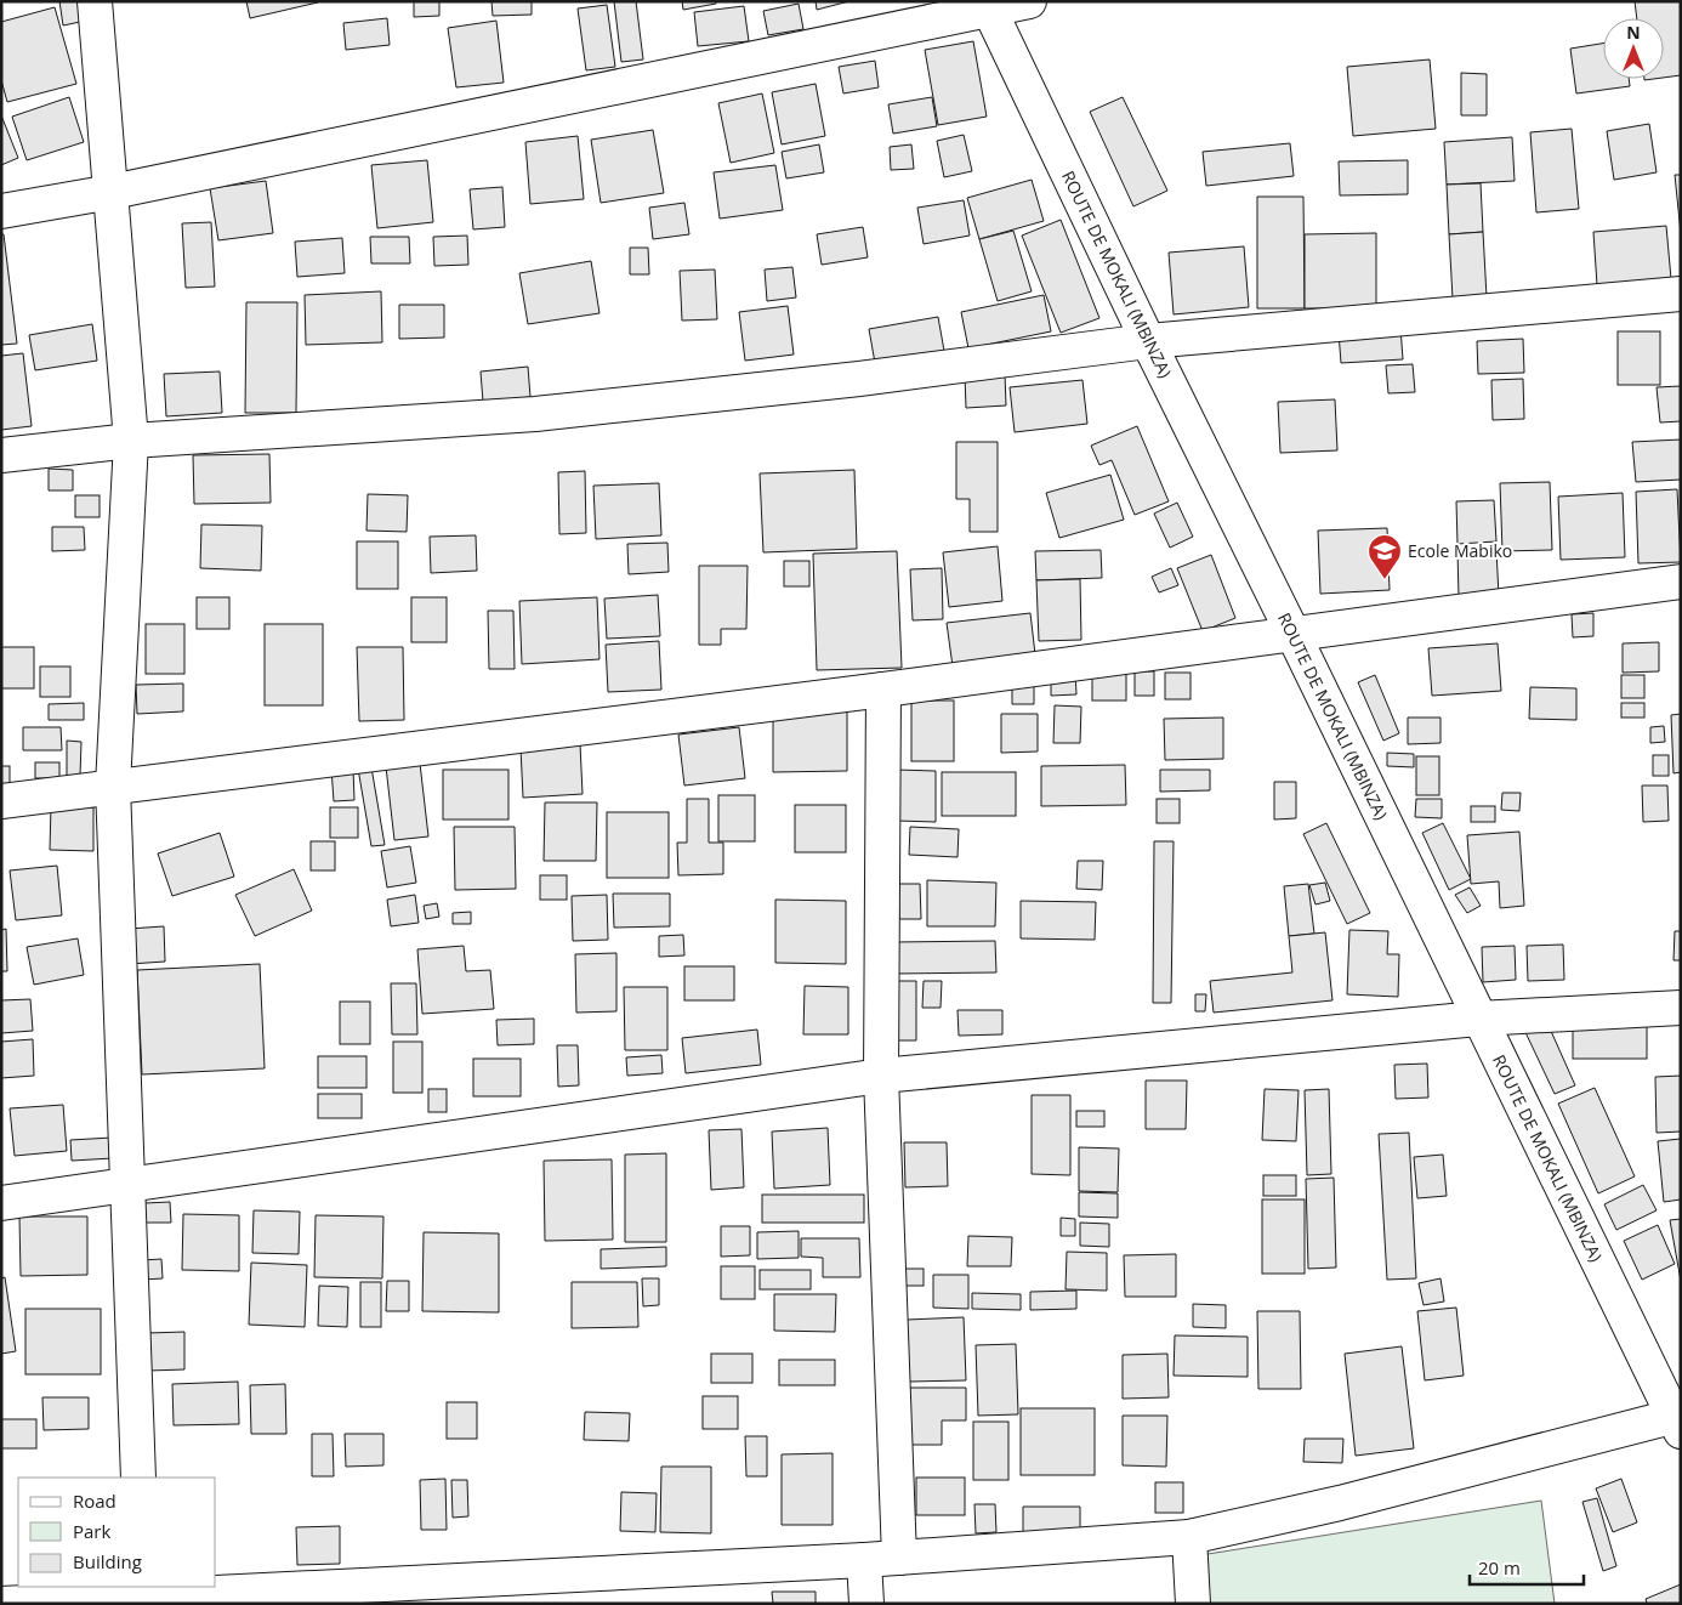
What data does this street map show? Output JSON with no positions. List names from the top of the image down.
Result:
{
  "streets": {
    "street": ["ROUTE DE MOKALI (MBINZA)"]
  },
  "places": {
    "school or university": ["Ecole Mabiko"]
  },
  "legend": ["Road", "Park", "Building"],
  "scale_bar": "20 m",
  "north": "top"
}
